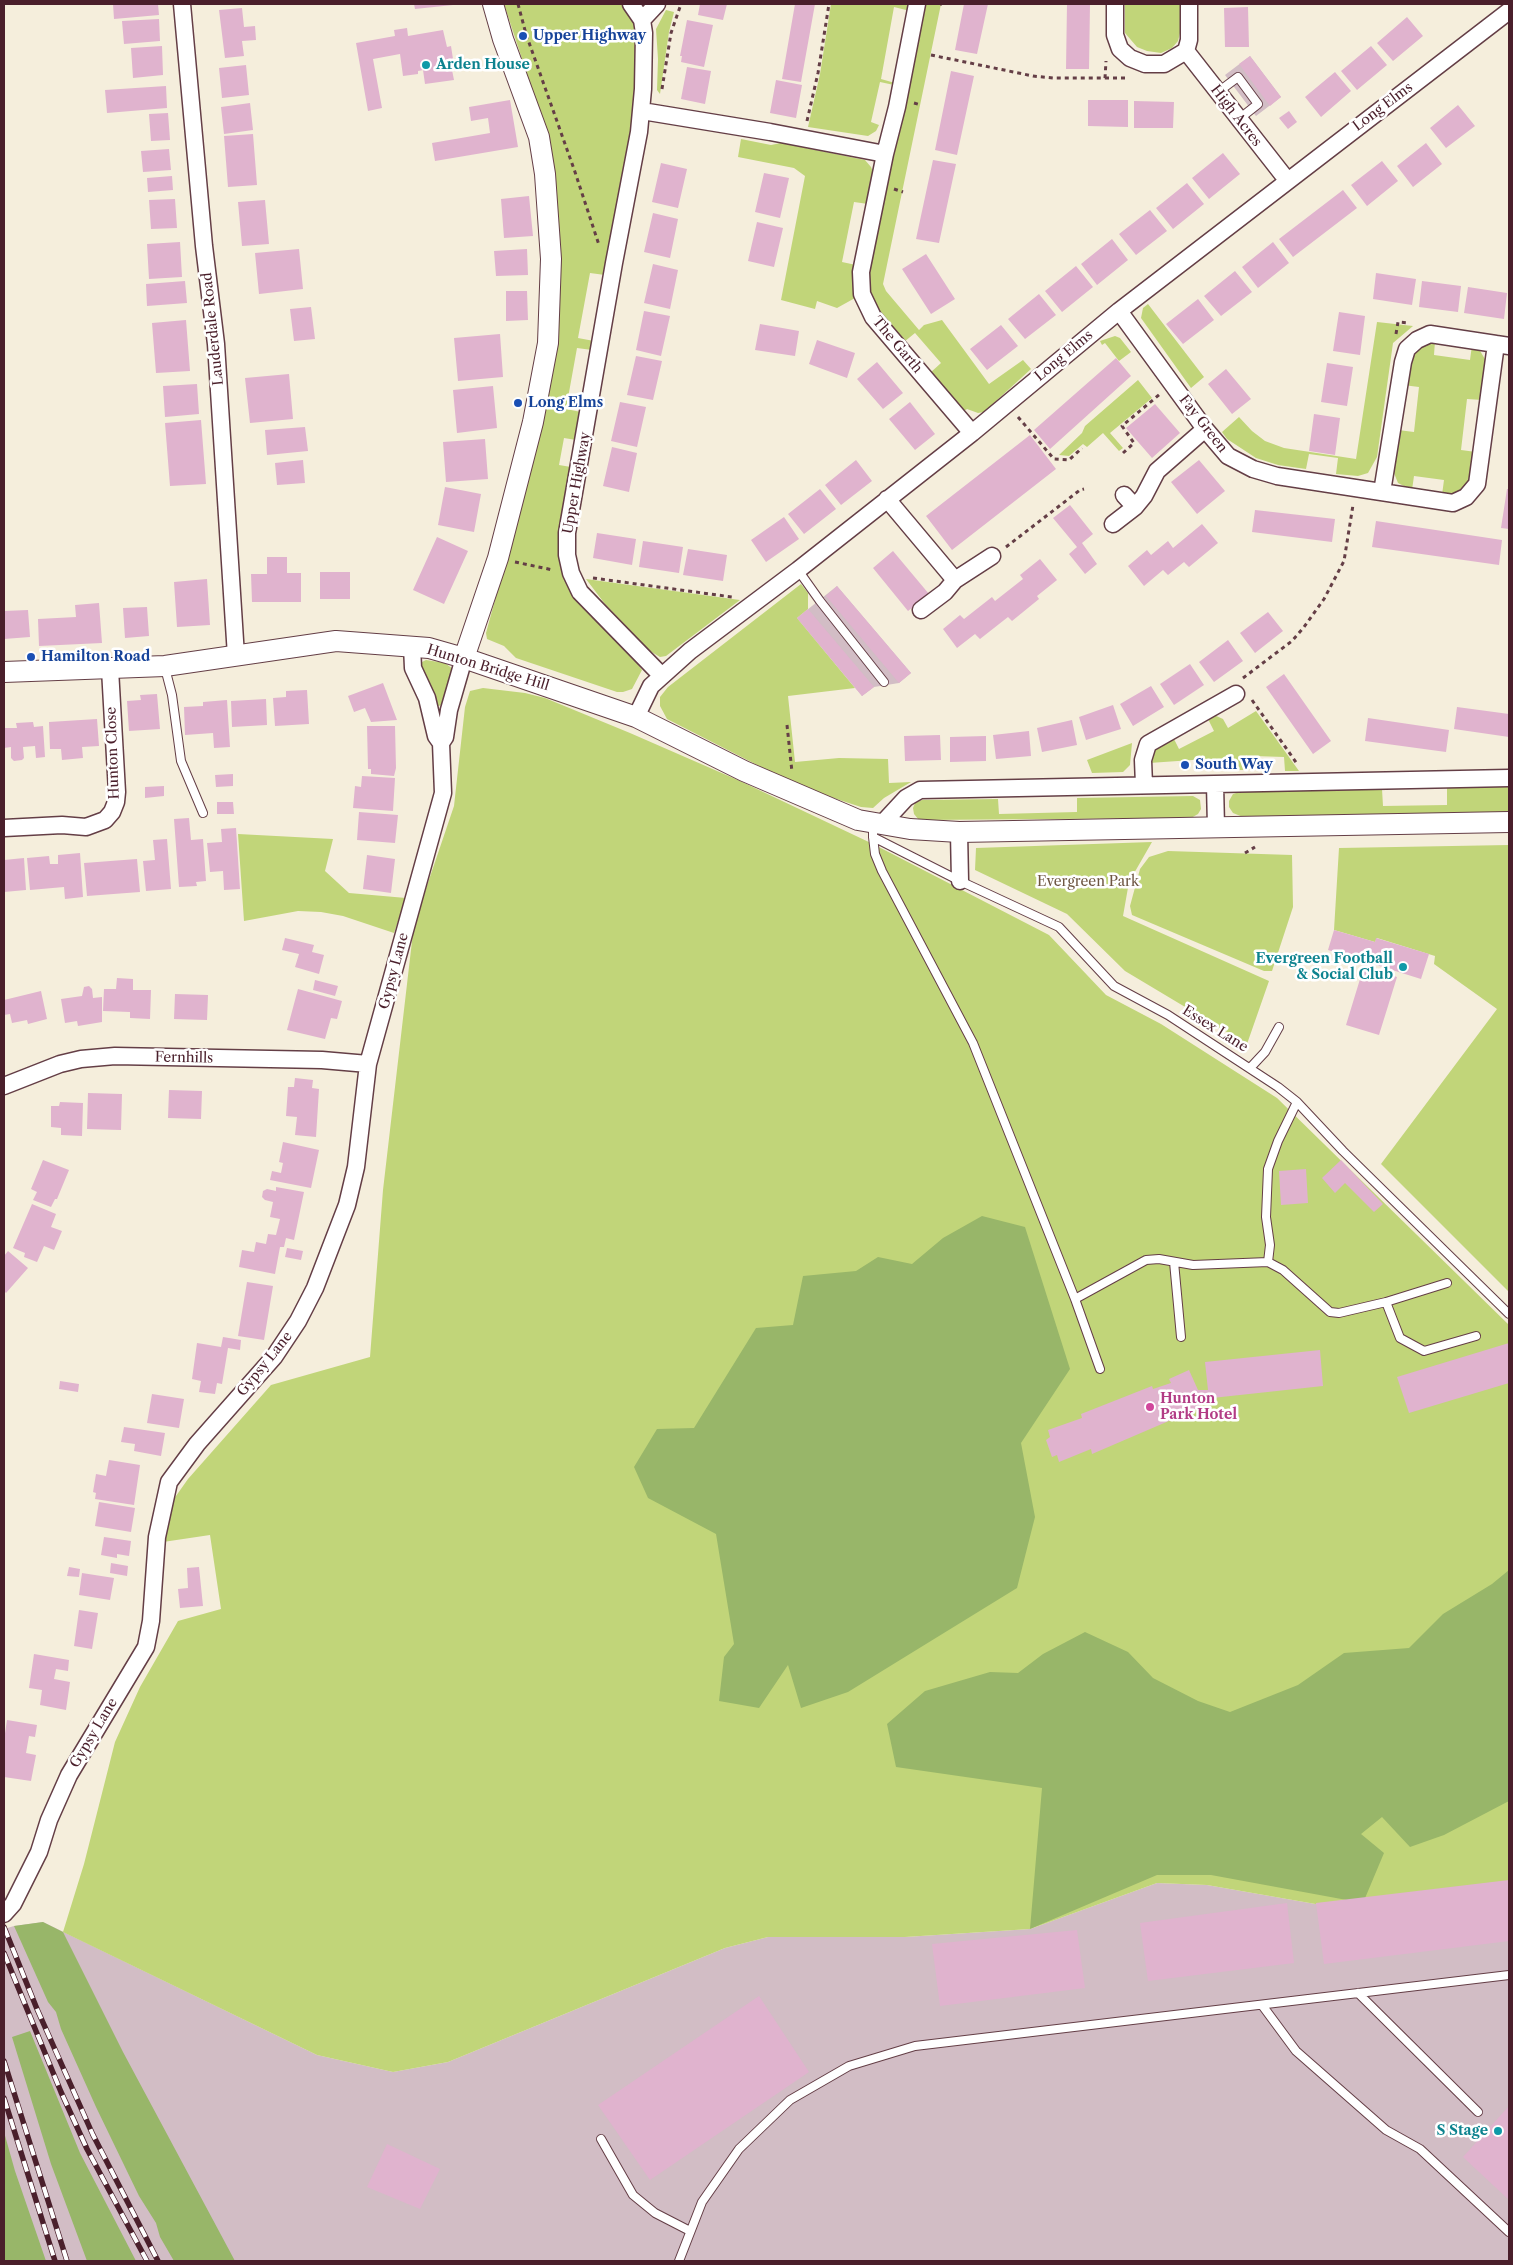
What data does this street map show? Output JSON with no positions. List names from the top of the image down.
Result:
{
  "streets": {
    "street": [
      "Long Elms",
      "High Acres",
      "Lauderdale Road",
      "The Garth",
      "Fay Green",
      "Upper Highway",
      "Hunton Bridge Hill",
      "Hunton Close",
      "Gypsy Lane",
      "Fernhills"
    ],
    "lane": ["Essex Lane"]
  },
  "crossings": [
    ["Long Elms", "High Acres"],
    ["Long Elms", "The Garth"],
    ["Long Elms", "Fay Green"],
    ["Long Elms", "Upper Highway"],
    ["Long Elms", "Hunton Bridge Hill"],
    ["Lauderdale Road", "Hunton Bridge Hill"],
    ["Hunton Bridge Hill", "Hunton Close"],
    ["Hunton Bridge Hill", "Gypsy Lane"],
    ["Hunton Bridge Hill", "Essex Lane"],
    ["Gypsy Lane", "Fernhills"]
  ],
  "parks": ["Evergreen Park"],
  "places": [
    "Upper Highway",
    "Arden House",
    "Long Elms",
    "Hamilton Road",
    "South Way",
    "Evergreen Football & Social Club",
    "Hunton Park Hotel",
    "S Stage"
  ]
}
